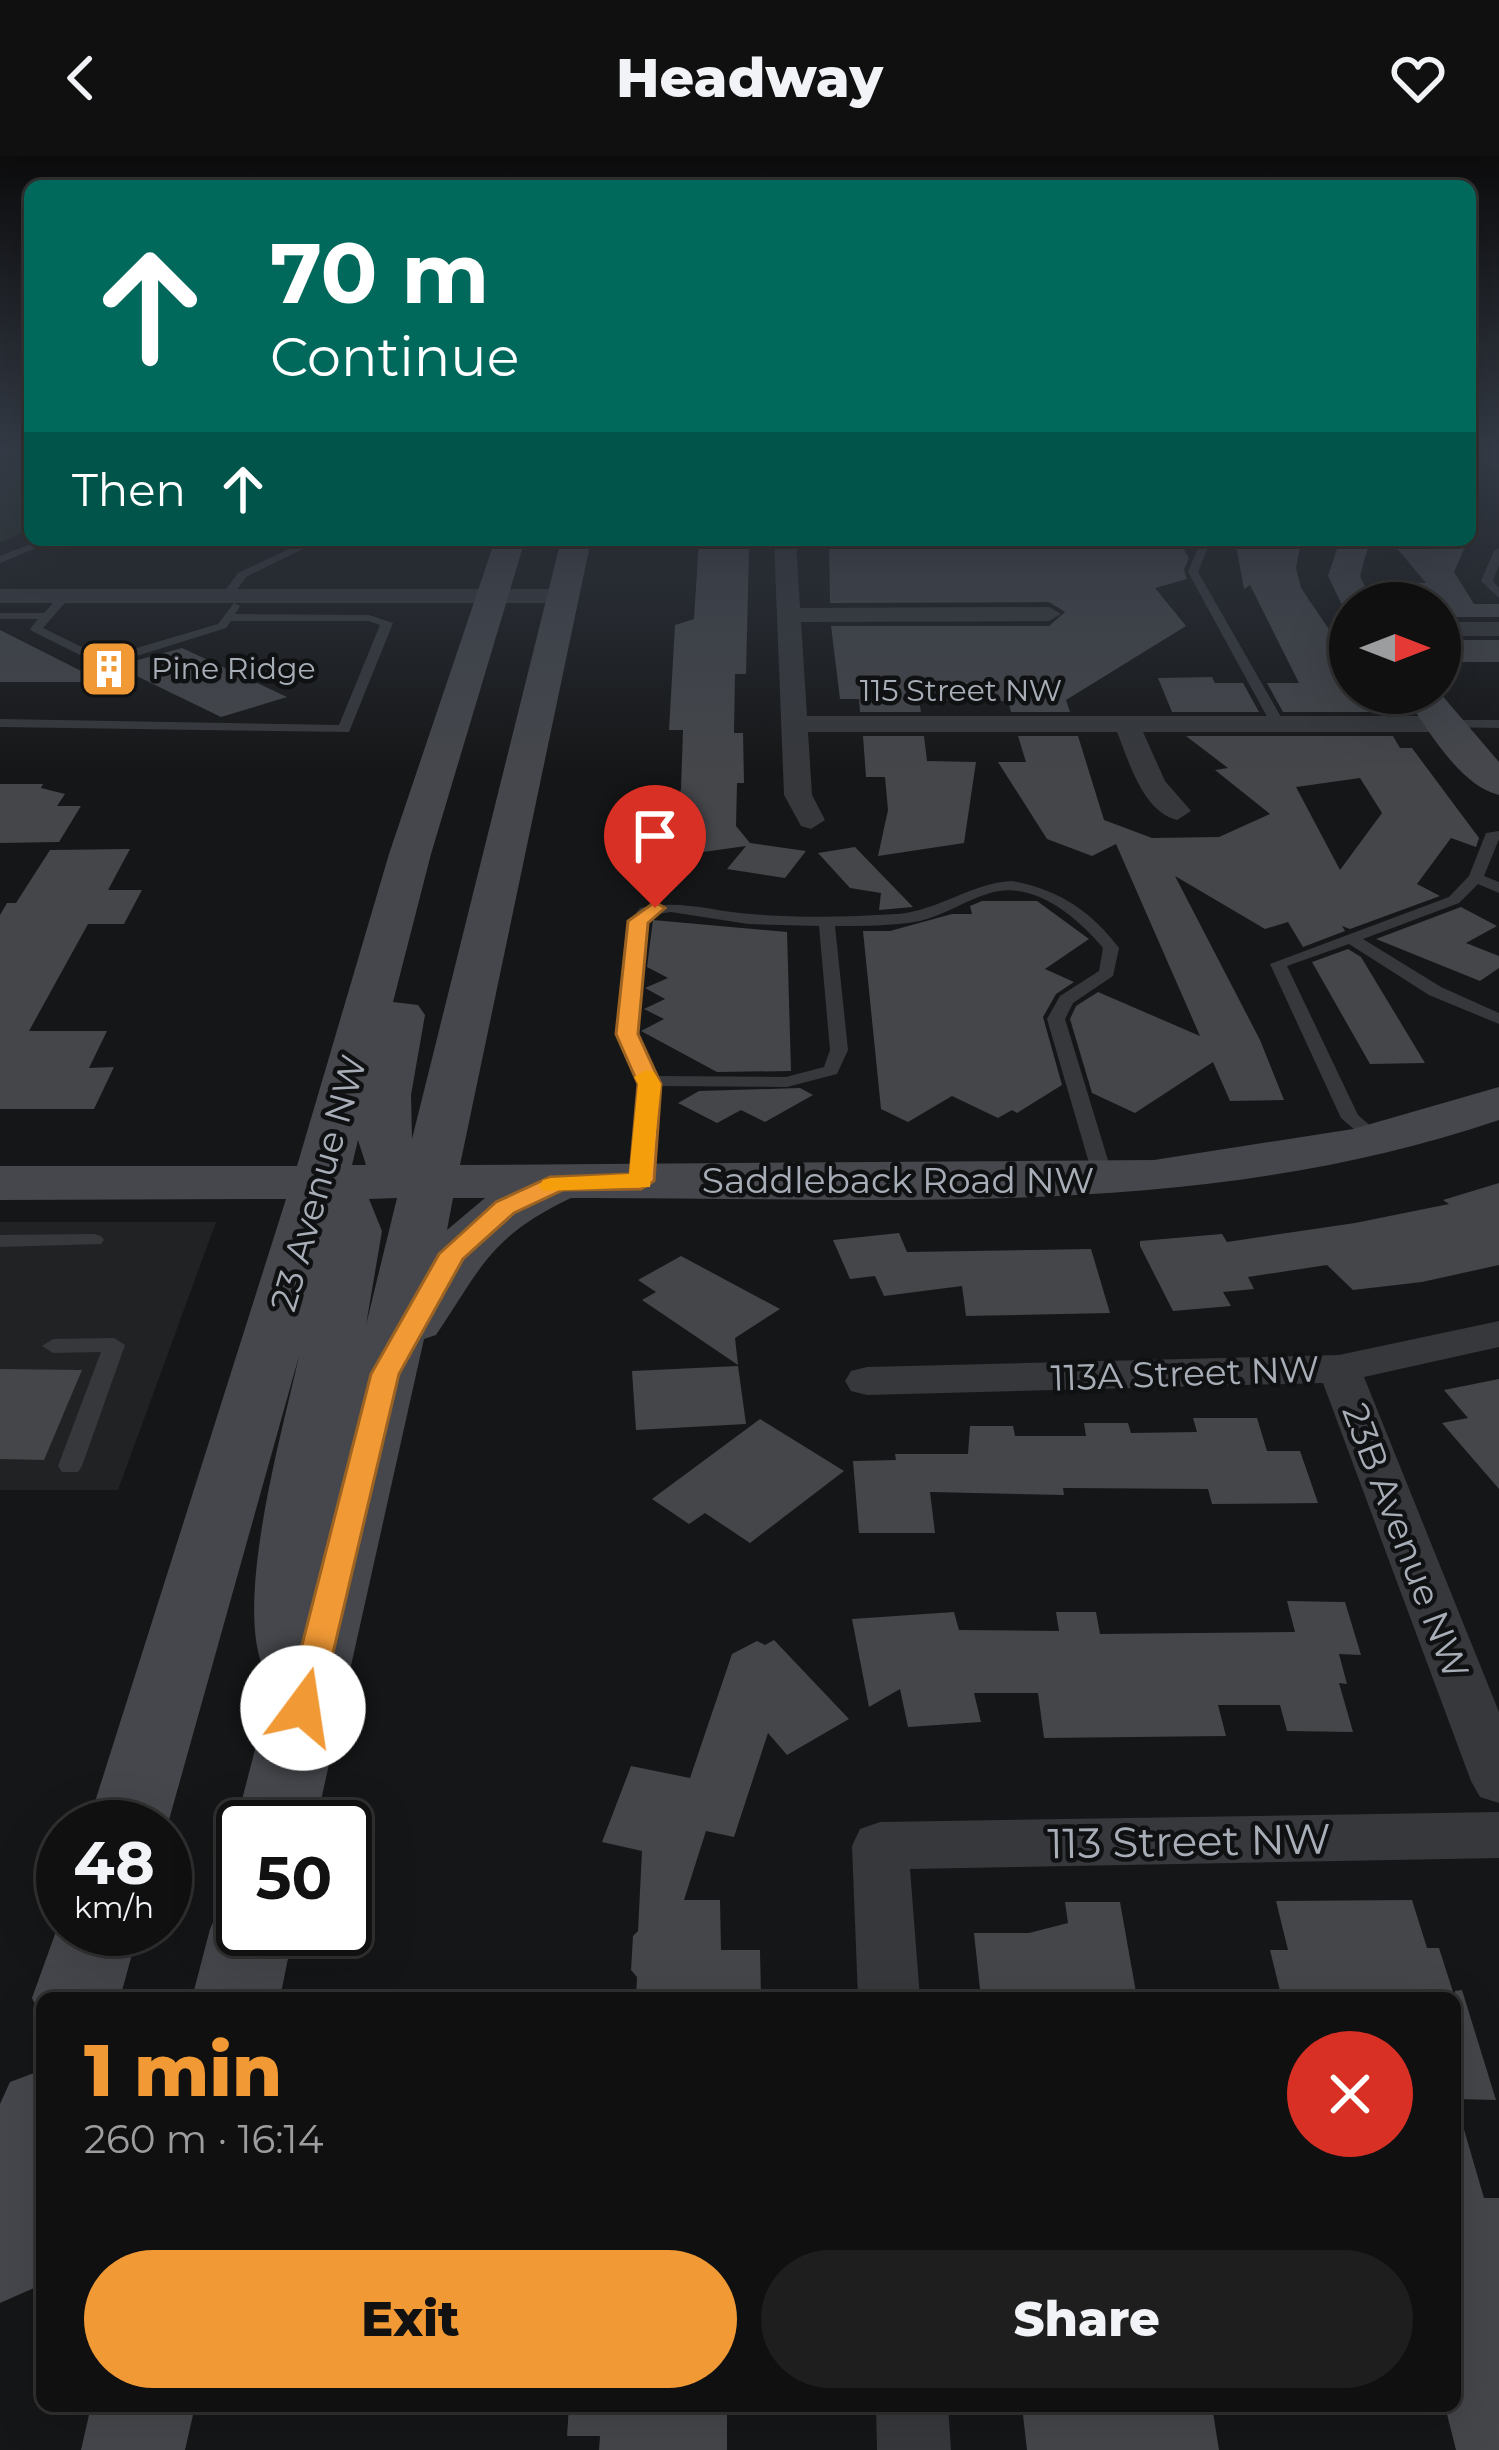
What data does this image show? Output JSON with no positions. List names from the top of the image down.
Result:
{
  "streets": {
    "main road": ["Saddleback Road NW", "23 Avenue NW"],
    "street": [
      "115 Street NW",
      "113A Street NW",
      "23B Avenue NW",
      "113 Street NW"
    ]
  },
  "crossings": [
    ["Saddleback Road NW", "23 Avenue NW"],
    ["113A Street NW", "23B Avenue NW"]
  ],
  "places": {
    "building": ["Pine Ridge"]
  },
  "north": "right",
  "page": {
    "header": "Headway",
    "turn": ["70 m", "Continue"],
    "then": "Then",
    "speed": "48 km/h",
    "limit": "50",
    "heading": ["1 min", "260 m · 16:14"],
    "buttons": ["Exit", "Share"]
  }
}
